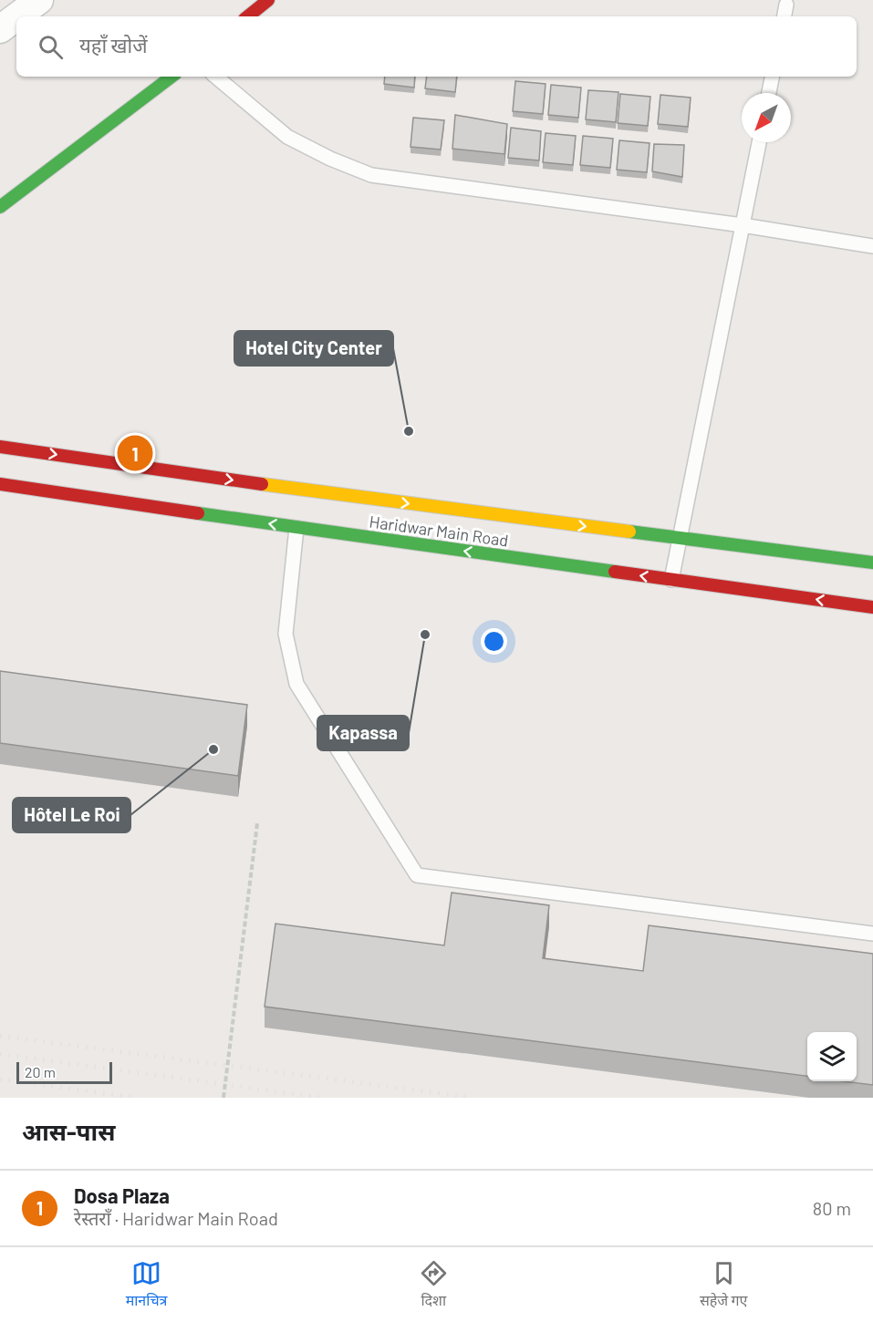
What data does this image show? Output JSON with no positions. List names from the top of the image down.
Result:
{
  "streets": {
    "main road": ["Haridwar Main Road"]
  },
  "places": ["Hotel City Center", "Kapassa", "Hôtel Le Roi"],
  "scale_bar": "20 m",
  "north": "bottom left",
  "page": {
    "search": "यहाँ खोजें",
    "pins": "1",
    "scale": "20 m",
    "heading": "आस-पास",
    "list": [
      {
        "mark": "1",
        "name": "Dosa Plaza",
        "note": "रेस्तराँ · Haridwar Main Road",
        "value": "80 m"
      }
    ],
    "nav": ["मानचित्र", "दिशा", "सहेजे गए"]
  }
}
